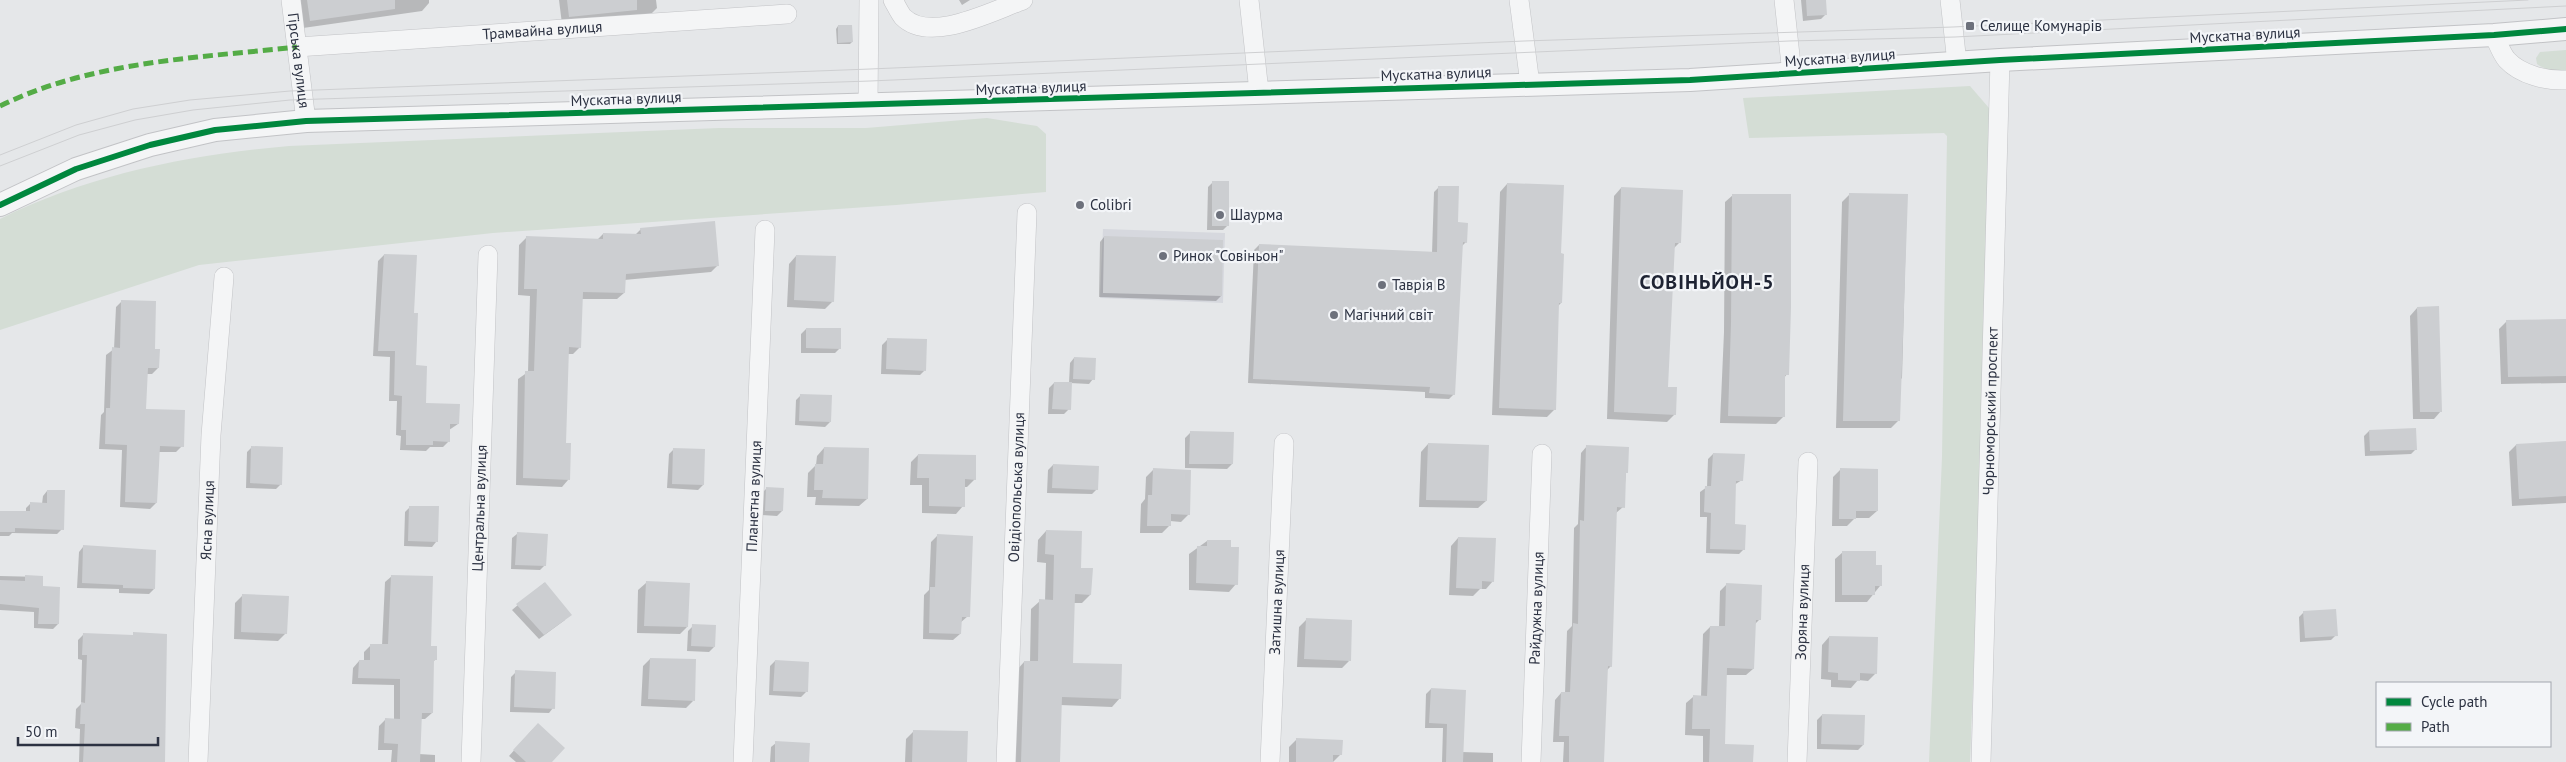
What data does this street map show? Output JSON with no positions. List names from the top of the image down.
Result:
{
  "streets": {
    "street": [
      "Трамвайна вулиця",
      "Мускатна вулиця",
      "Гірська вулиця",
      "Чорноморський проспект",
      "Овідіопольська вулиця",
      "Планетна вулиця",
      "Центральна вулиця",
      "Ясна вулиця",
      "Затишна вулиця",
      "Райдужна вулиця",
      "Зоряна вулиця"
    ]
  },
  "crossings": [
    ["Трамвайна вулиця", "Гірська вулиця"],
    ["Мускатна вулиця", "Гірська вулиця"],
    ["Мускатна вулиця", "Чорноморський проспект"]
  ],
  "districts": ["СОВІНЬЙОН-5"],
  "places": {
    "transit": ["Селище Комунарів"],
    "other": [
      "Colibri",
      "Шаурма",
      "Ринок \"Совіньон\"",
      "Таврія В",
      "Магічний світ"
    ]
  },
  "legend": ["Cycle path", "Path"],
  "scale_bar": "50 m"
}
